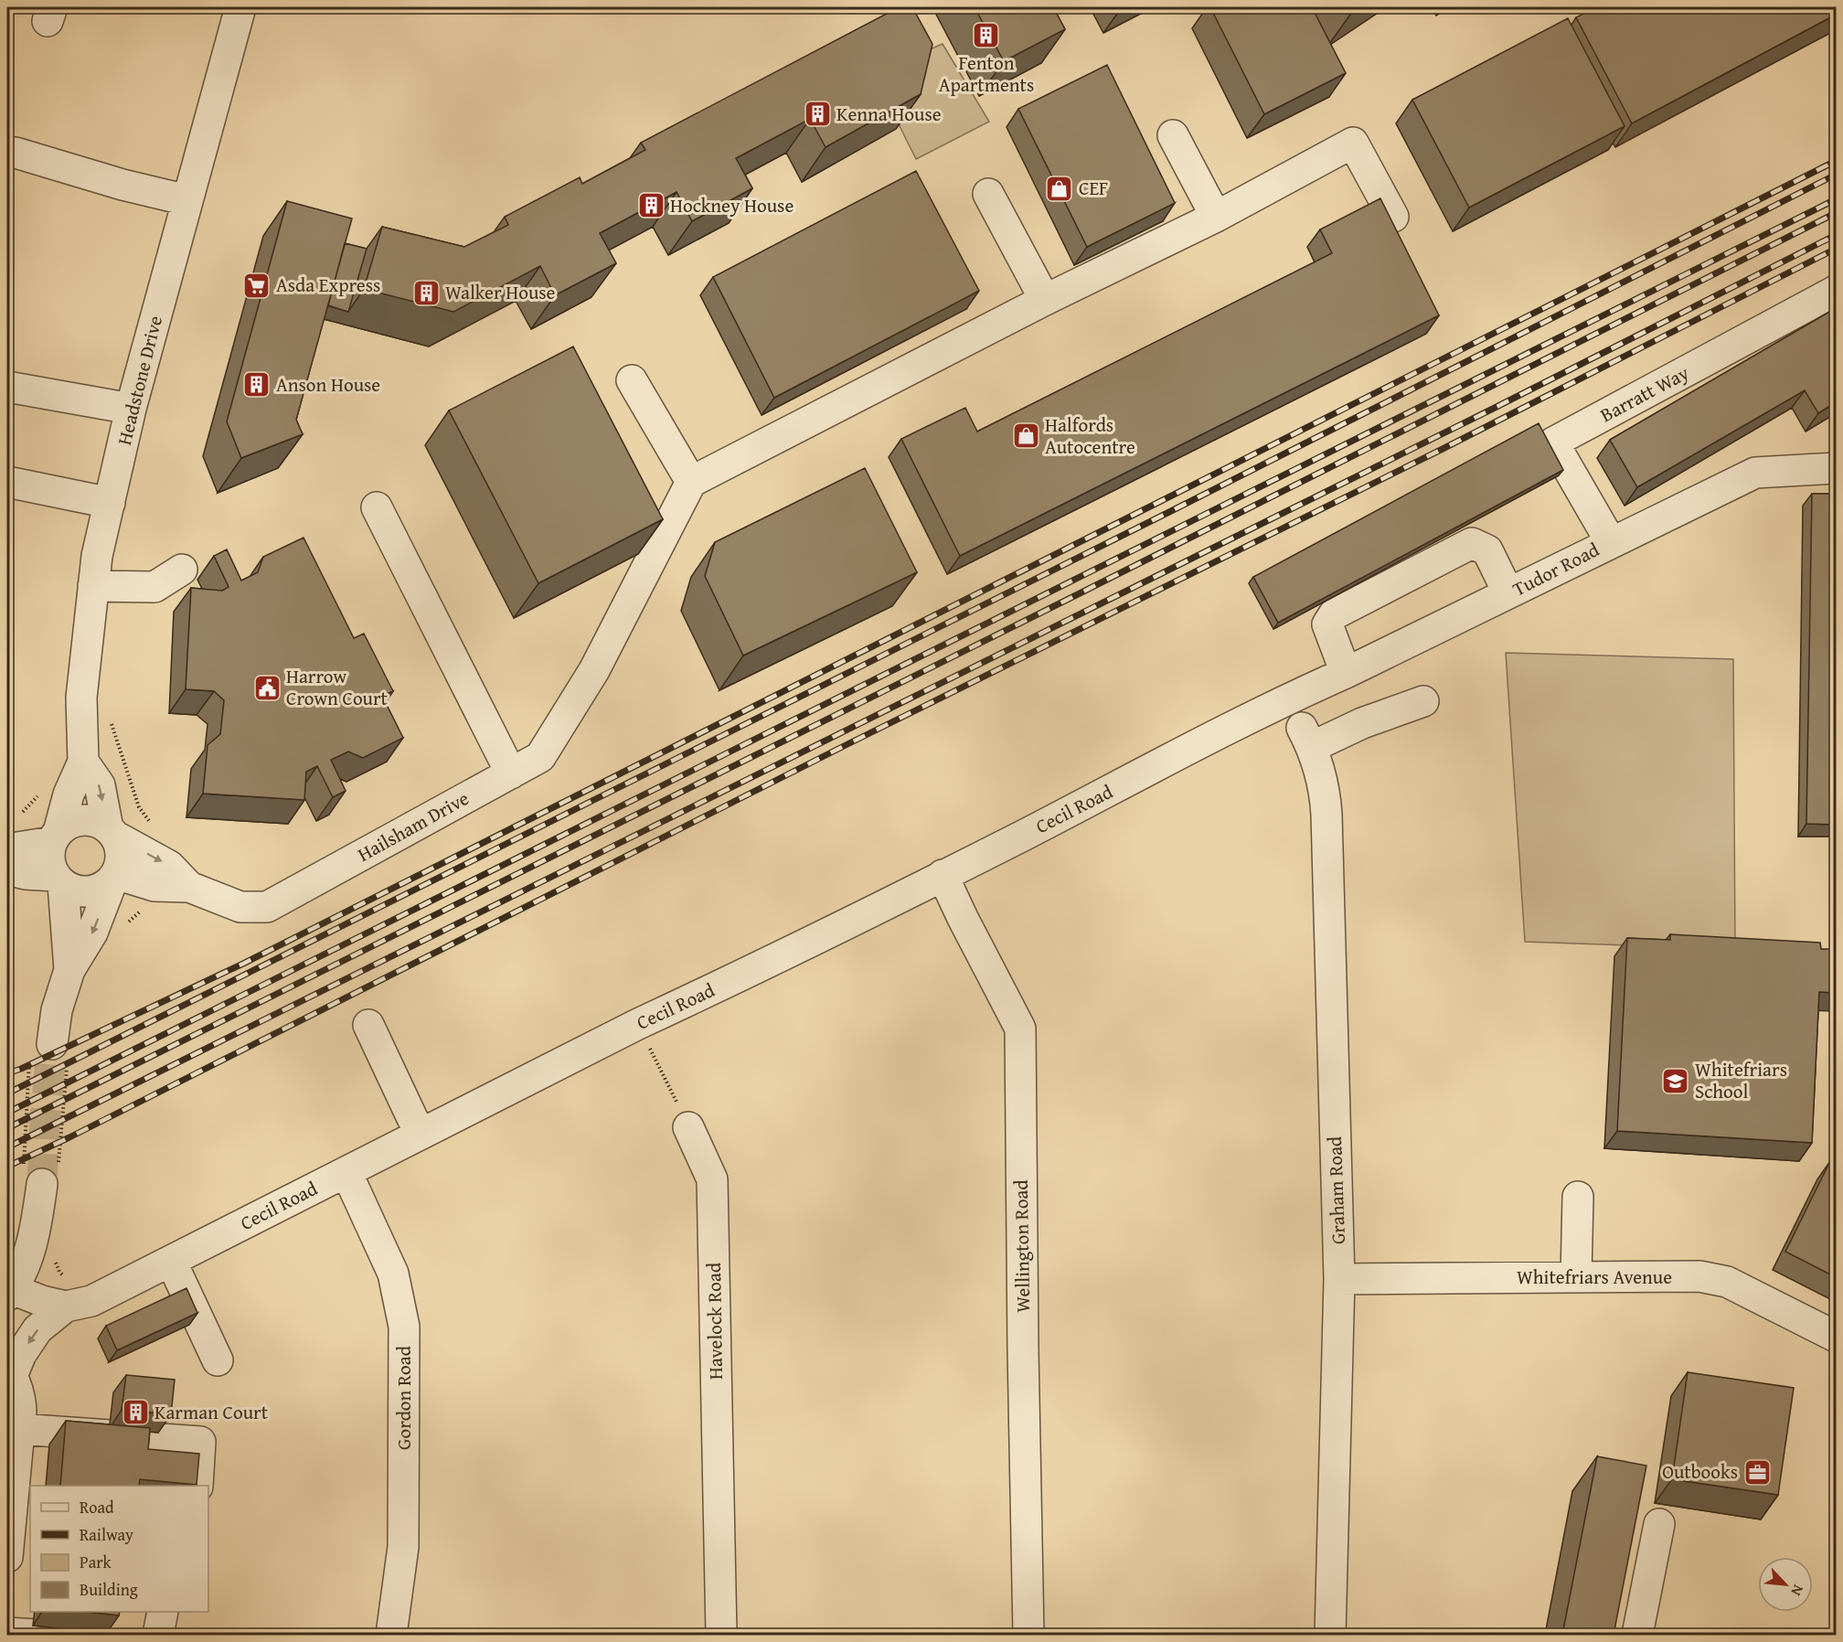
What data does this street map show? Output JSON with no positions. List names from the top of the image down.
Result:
{
  "streets": {
    "street": [
      "Headstone Drive",
      "Barratt Way",
      "Tudor Road",
      "Cecil Road",
      "Hailsham Drive",
      "Graham Road",
      "Wellington Road",
      "Whitefriars Avenue",
      "Havelock Road",
      "Gordon Road"
    ]
  },
  "crossings": [
    ["Headstone Drive", "Hailsham Drive"],
    ["Barratt Way", "Tudor Road"],
    ["Tudor Road", "Cecil Road"],
    ["Cecil Road", "Wellington Road"],
    ["Cecil Road", "Gordon Road"],
    ["Graham Road", "Whitefriars Avenue"]
  ],
  "places": {
    "building": [
      "Fenton Apartments",
      "Kenna House",
      "Hockney House",
      "Walker House",
      "Anson House",
      "Karman Court"
    ],
    "shop": ["CEF", "Halfords Autocentre"],
    "supermarket": ["Asda Express"],
    "public building": ["Harrow Crown Court"],
    "school or university": ["Whitefriars School"],
    "office": ["Outbooks"]
  },
  "legend": [
    "Road",
    "Railway",
    "Park",
    "Building"
  ],
  "north": "bottom right"
}
